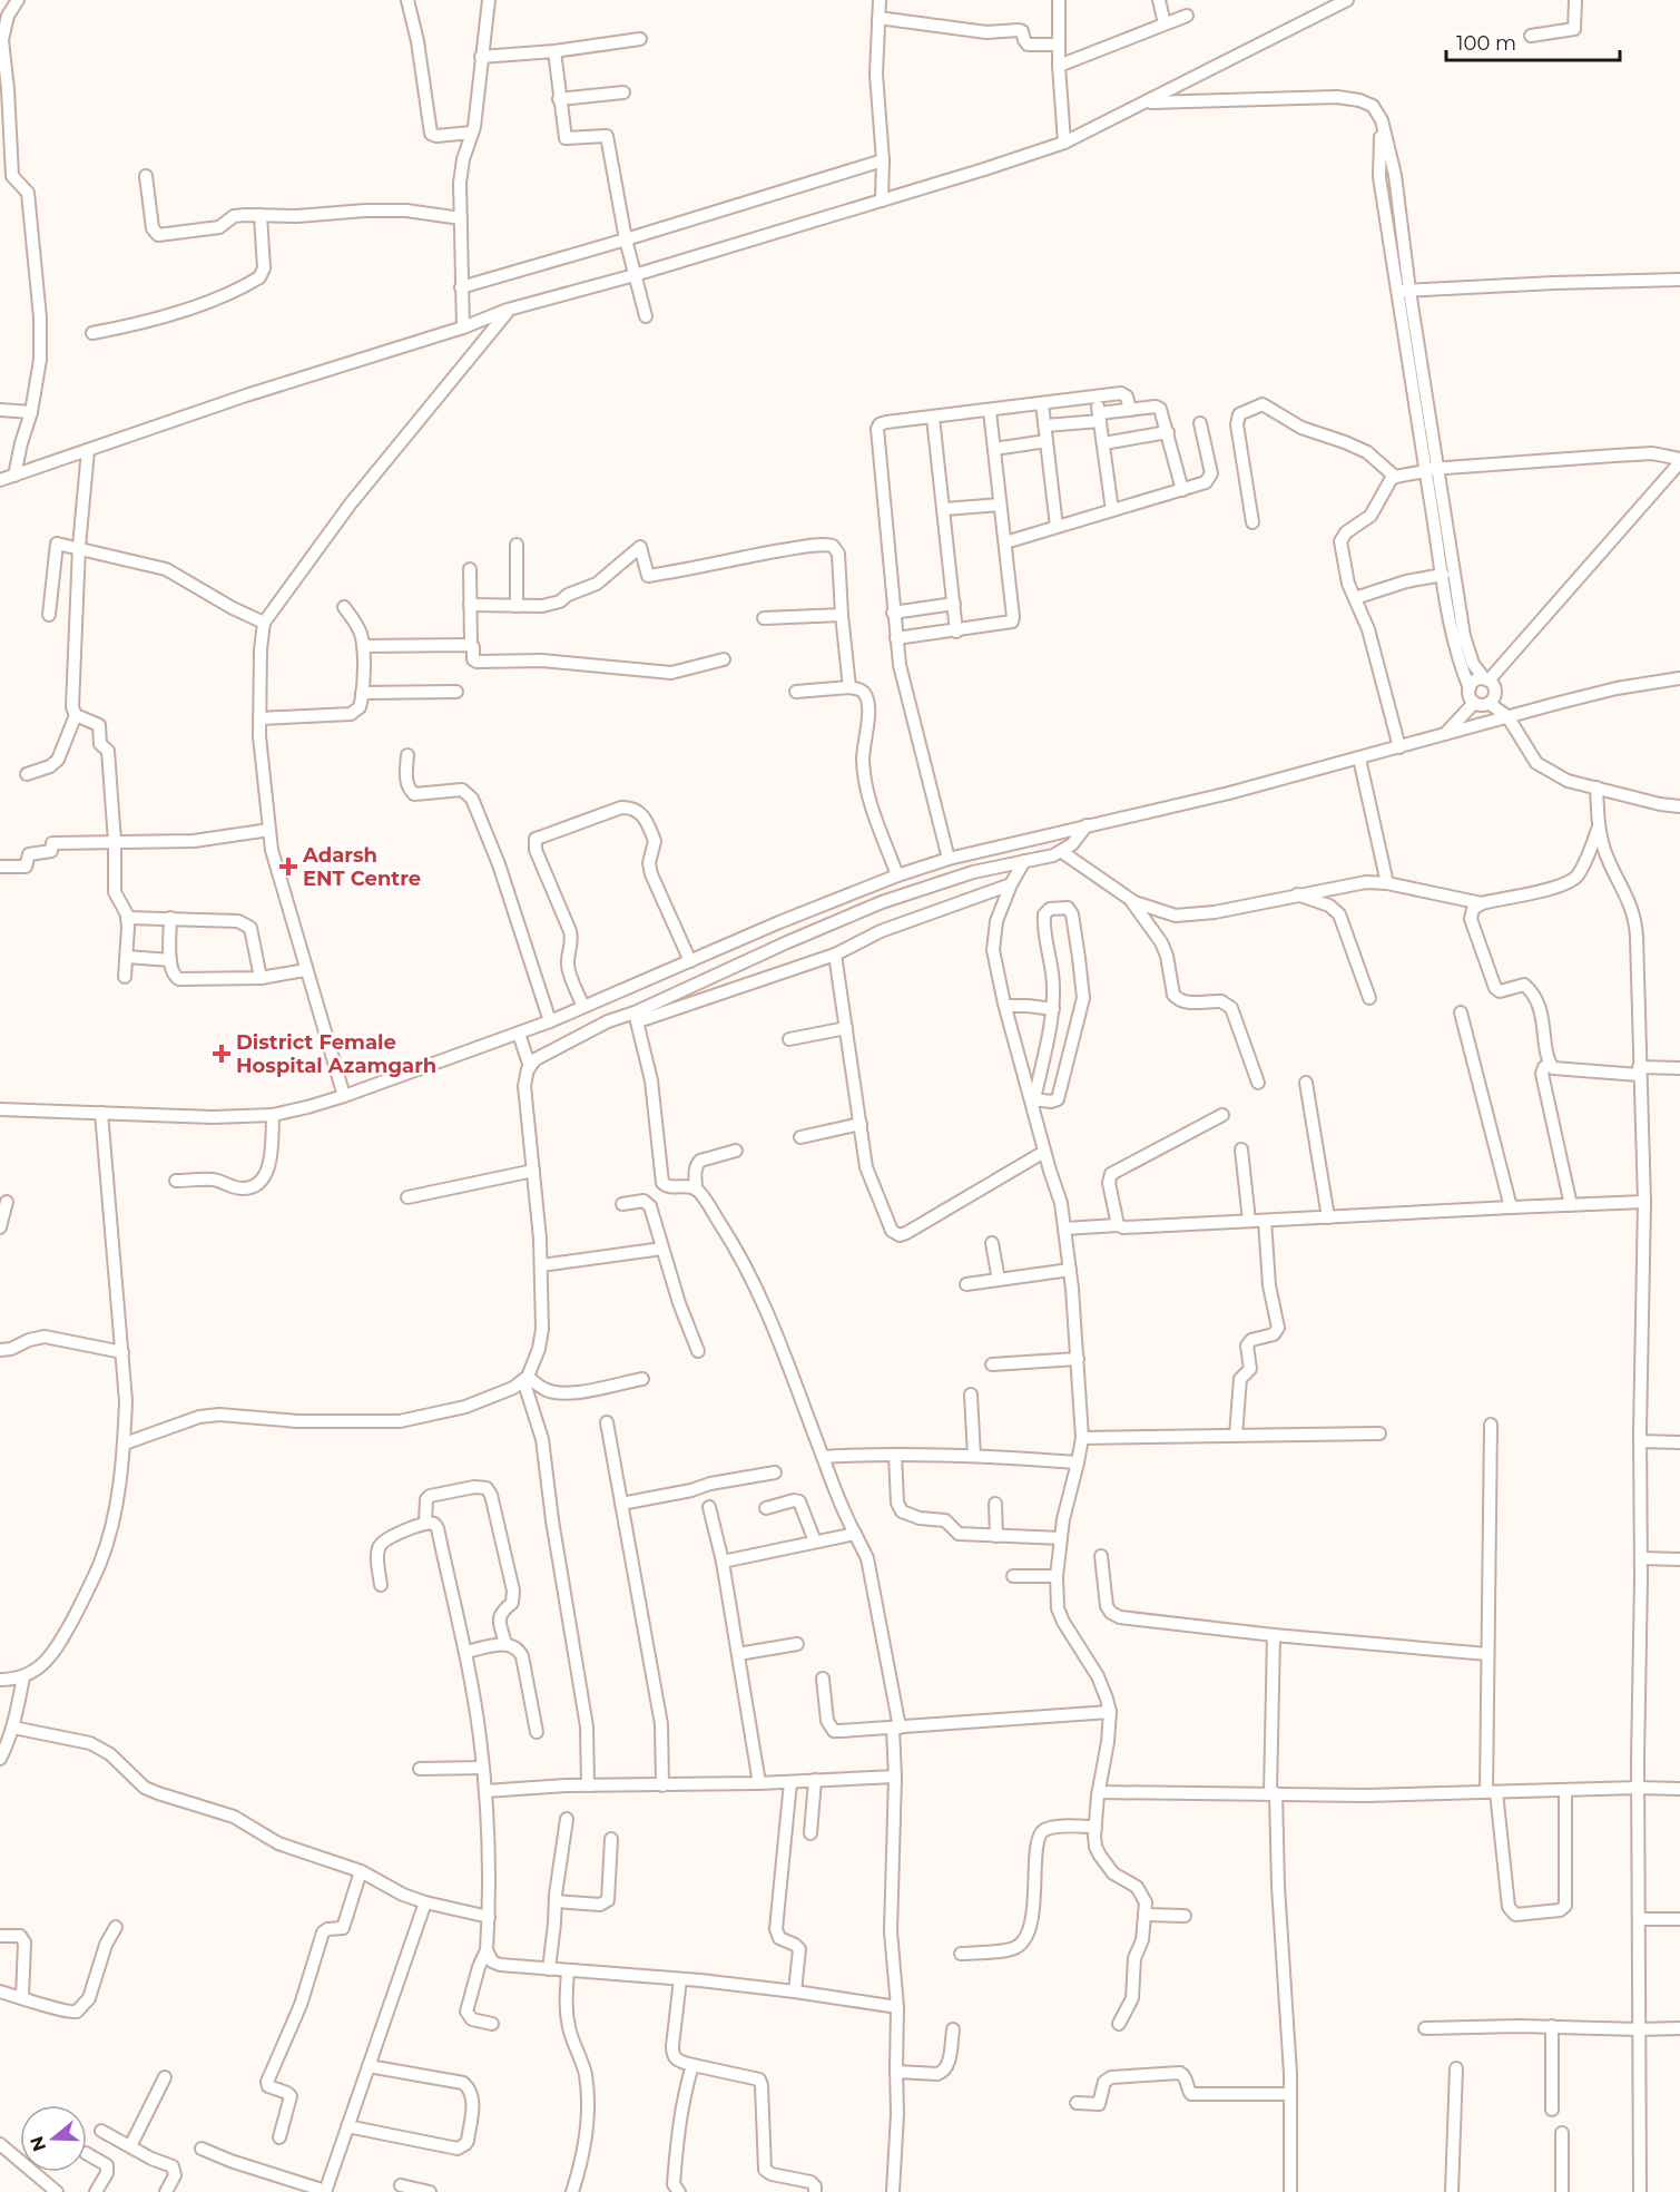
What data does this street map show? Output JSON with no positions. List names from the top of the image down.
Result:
{
  "places": {
    "health": ["Adarsh ENT Centre", "District Female Hospital Azamgarh"]
  },
  "scale_bar": "100 m",
  "north": "left"
}
